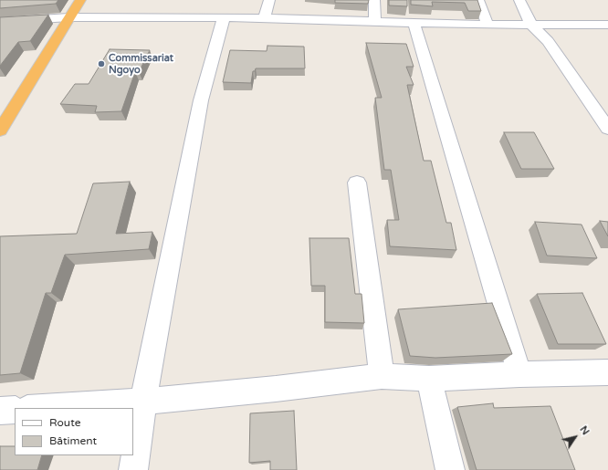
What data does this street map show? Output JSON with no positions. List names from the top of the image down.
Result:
{
  "places": ["Commissariat Ngoyo"],
  "legend": ["Route", "Bâtiment"],
  "north": "top right"
}
